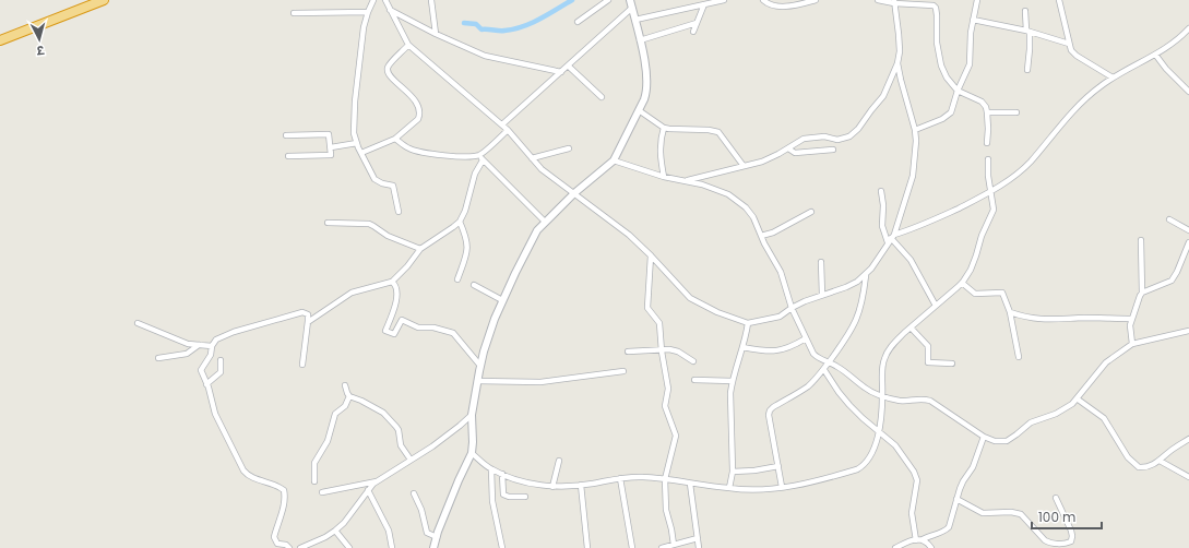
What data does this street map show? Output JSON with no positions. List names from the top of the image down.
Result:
{
  "scale_bar": "100 m",
  "north": "bottom"
}
